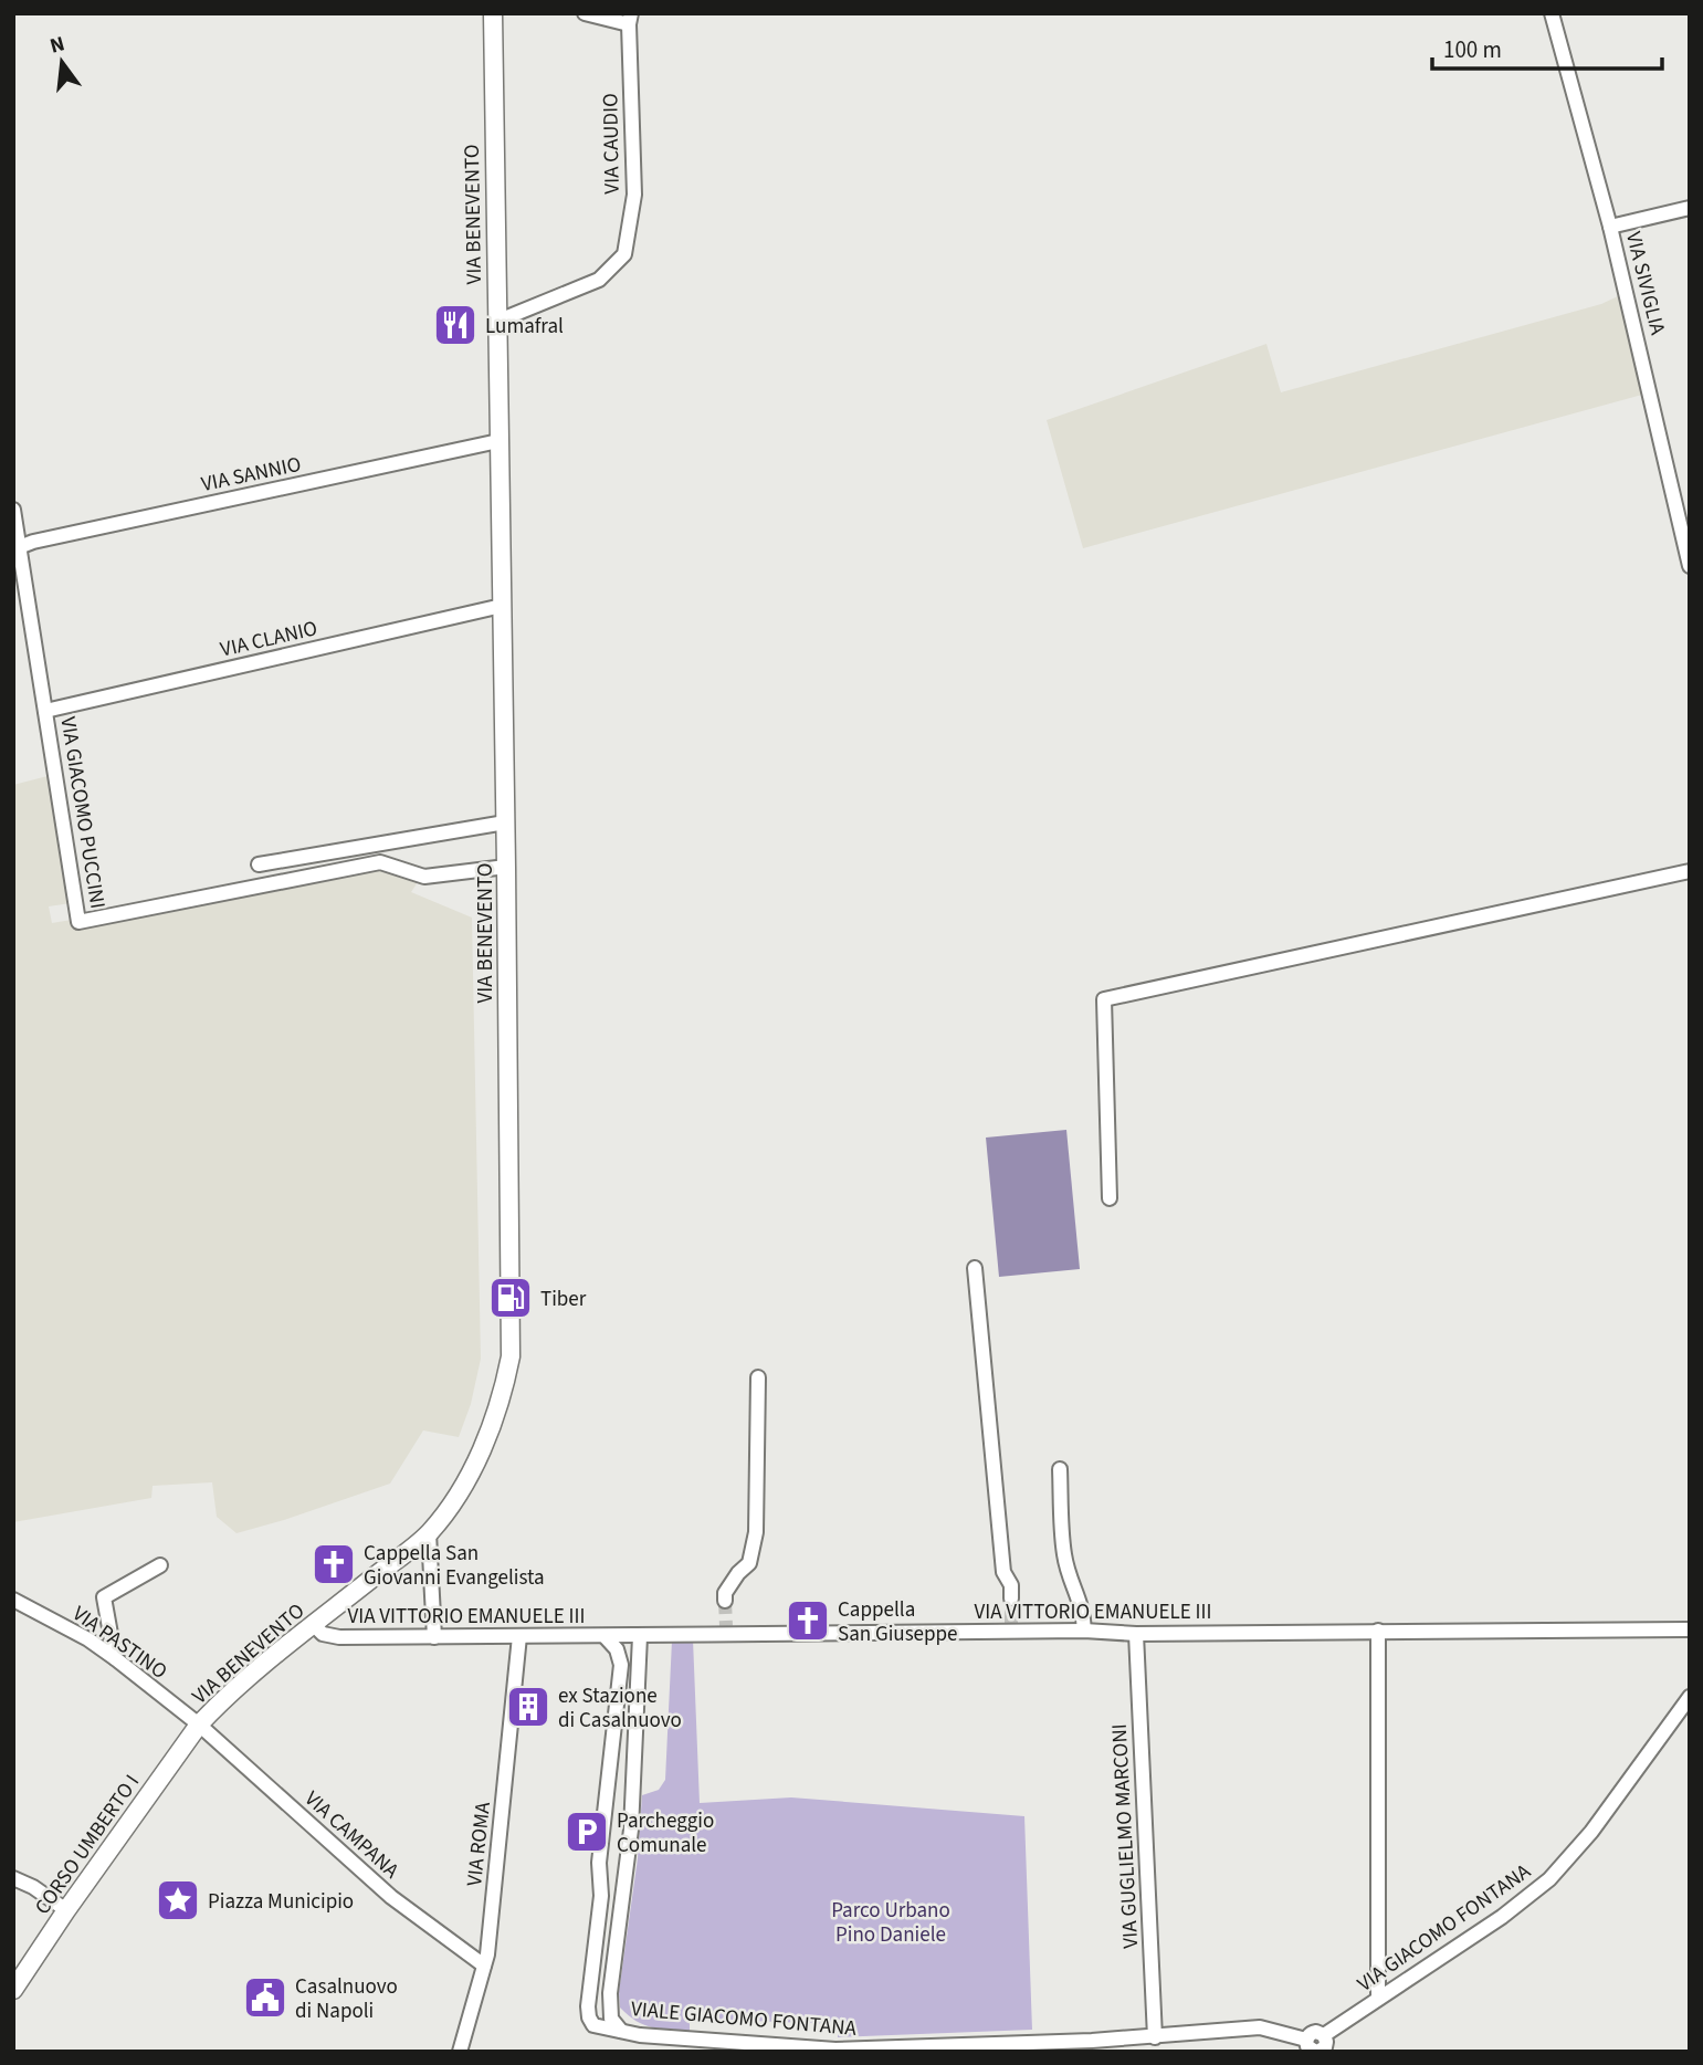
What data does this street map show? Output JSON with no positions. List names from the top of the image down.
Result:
{
  "streets": {
    "main road": ["VIA BENEVENTO", "CORSO UMBERTO I"],
    "street": [
      "VIA CAUDIO",
      "VIA SIVIGLIA",
      "VIA SANNIO",
      "VIA CLANIO",
      "VIA GIACOMO PUCCINI",
      "VIA VITTORIO EMANUELE III",
      "VIA PASTINO",
      "VIA CAMPANA",
      "VIA GUGLIELMO MARCONI",
      "VIA ROMA",
      "VIA GIACOMO FONTANA",
      "VIALE GIACOMO FONTANA"
    ]
  },
  "crossings": [
    ["VIA CAUDIO", "VIA BENEVENTO"],
    ["VIA BENEVENTO", "VIA SANNIO"],
    ["VIA BENEVENTO", "VIA CLANIO"],
    ["VIA BENEVENTO", "VIA GIACOMO PUCCINI"],
    ["VIA BENEVENTO", "VIA VITTORIO EMANUELE III"],
    ["VIA BENEVENTO", "VIA PASTINO"],
    ["VIA BENEVENTO", "VIA CAMPANA"],
    ["VIA BENEVENTO", "CORSO UMBERTO I"],
    ["VIA SANNIO", "VIA GIACOMO PUCCINI"],
    ["VIA CLANIO", "VIA GIACOMO PUCCINI"],
    ["VIA VITTORIO EMANUELE III", "VIA GUGLIELMO MARCONI"],
    ["VIA VITTORIO EMANUELE III", "VIA ROMA"],
    ["VIA VITTORIO EMANUELE III", "VIALE GIACOMO FONTANA"],
    ["VIA PASTINO", "VIA CAMPANA"],
    ["VIA PASTINO", "CORSO UMBERTO I"],
    ["VIA CAMPANA", "CORSO UMBERTO I"],
    ["VIA CAMPANA", "VIA ROMA"],
    ["VIA GUGLIELMO MARCONI", "VIALE GIACOMO FONTANA"],
    ["VIA GIACOMO FONTANA", "VIALE GIACOMO FONTANA"]
  ],
  "parks": ["Parco Urbano Pino Daniele"],
  "places": {
    "restaurant": ["Lumafral"],
    "fuel station": ["Tiber"],
    "church": ["Cappella San Giovanni Evangelista", "Cappella San Giuseppe"],
    "building": ["ex Stazione di Casalnuovo"],
    "parking": ["Parcheggio Comunale"],
    "place": ["Piazza Municipio"],
    "public building": ["Casalnuovo di Napoli"]
  },
  "scale_bar": "100 m",
  "north": "top"
}
